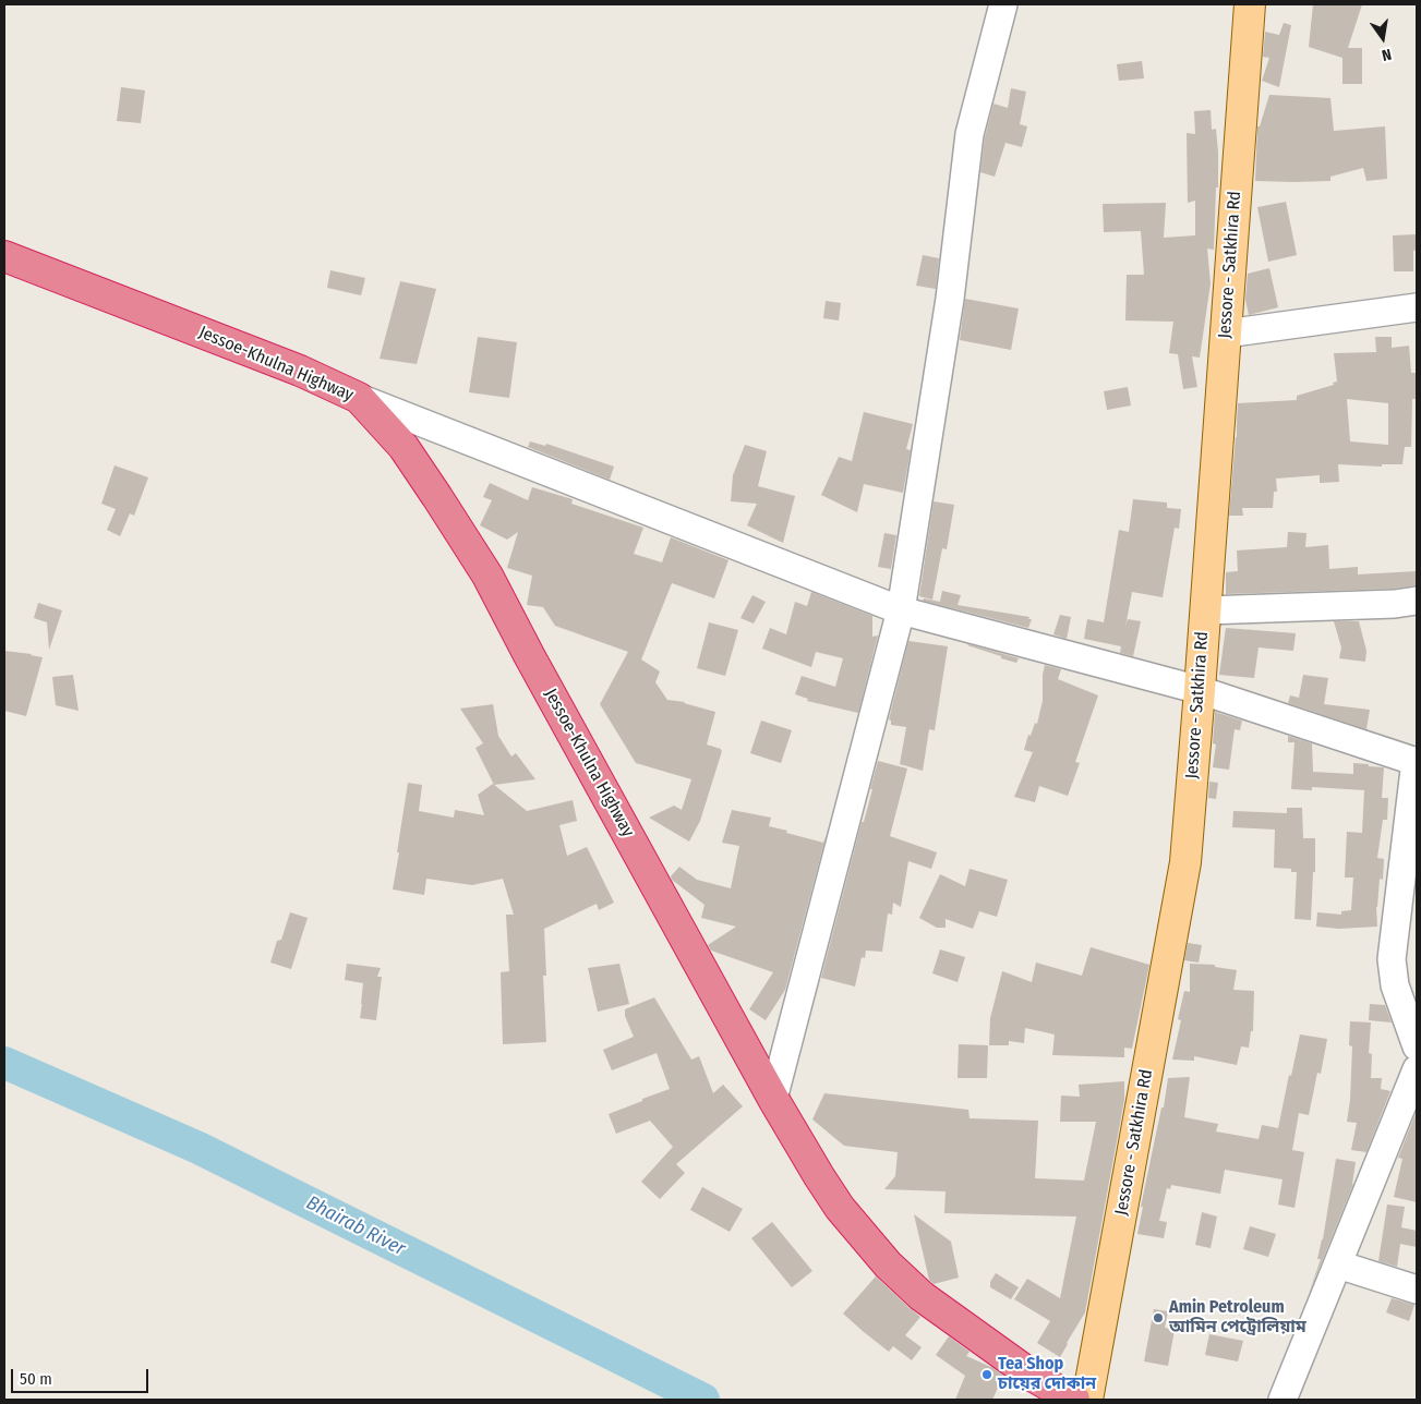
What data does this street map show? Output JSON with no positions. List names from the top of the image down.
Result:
{
  "streets": {
    "highway": ["Jessoe-Khulna Highway"],
    "main road": ["Jessore - Satkhira Rd"]
  },
  "water": ["Bhairab River"],
  "places": ["Amin Petroleum আমিন পেট্রোলিয়াম", "Tea Shop চায়ের দোকান"],
  "scale_bar": "50 m",
  "north": "bottom"
}
